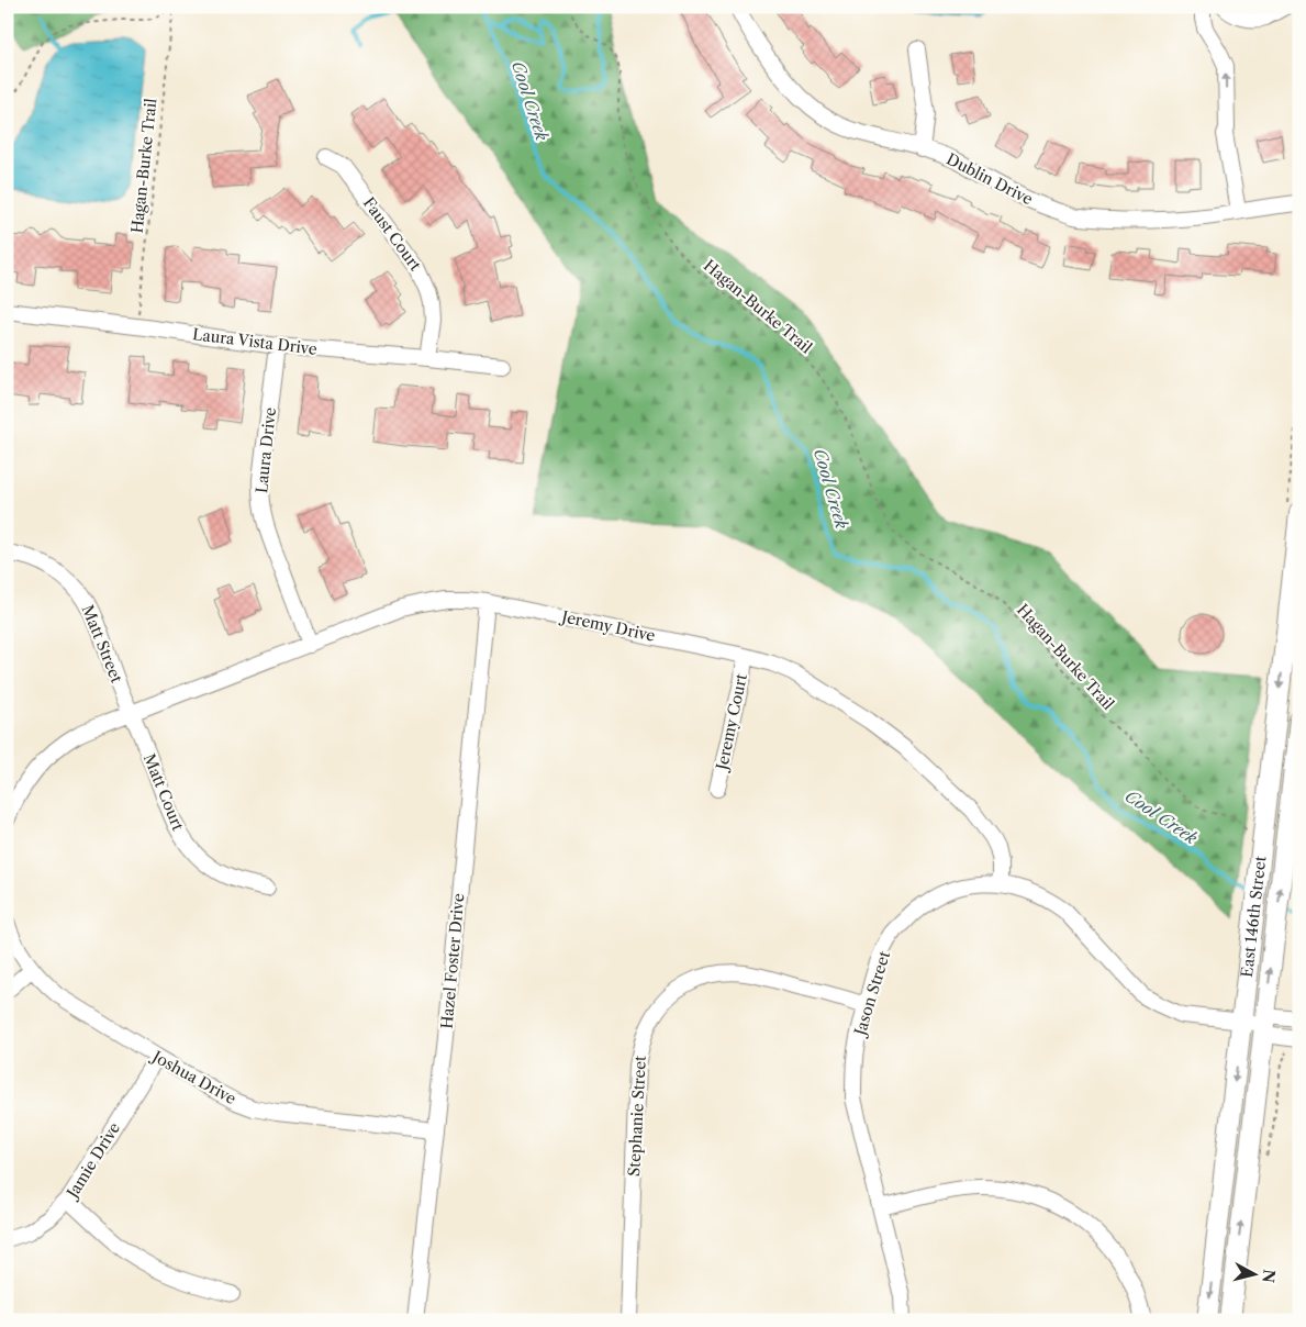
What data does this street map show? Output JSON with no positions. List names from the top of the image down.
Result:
{
  "streets": {
    "main road": ["East 146th Street"],
    "street": [
      "Dublin Drive",
      "Faust Court",
      "Laura Vista Drive",
      "Laura Drive",
      "Jeremy Drive",
      "Matt Street",
      "Jeremy Court",
      "Matt Court",
      "Hazel Foster Drive",
      "Jason Street",
      "Joshua Drive",
      "Stephanie Street",
      "Jamie Drive"
    ],
    "path": ["Hagan-Burke Trail"]
  },
  "crossings": [
    ["Hagan-Burke Trail", "Laura Vista Drive"],
    ["Faust Court", "Laura Vista Drive"],
    ["Laura Vista Drive", "Laura Drive"],
    ["Laura Drive", "Jeremy Drive"],
    ["Jeremy Drive", "Matt Street"],
    ["Jeremy Drive", "Jeremy Court"],
    ["Jeremy Drive", "Matt Court"],
    ["Jeremy Drive", "Hazel Foster Drive"],
    ["Jeremy Drive", "Jason Street"],
    ["Matt Street", "Matt Court"],
    ["East 146th Street", "Jason Street"],
    ["Hazel Foster Drive", "Joshua Drive"],
    ["Jason Street", "Stephanie Street"],
    ["Joshua Drive", "Jamie Drive"]
  ],
  "water": ["Cool Creek"],
  "north": "right"
}
